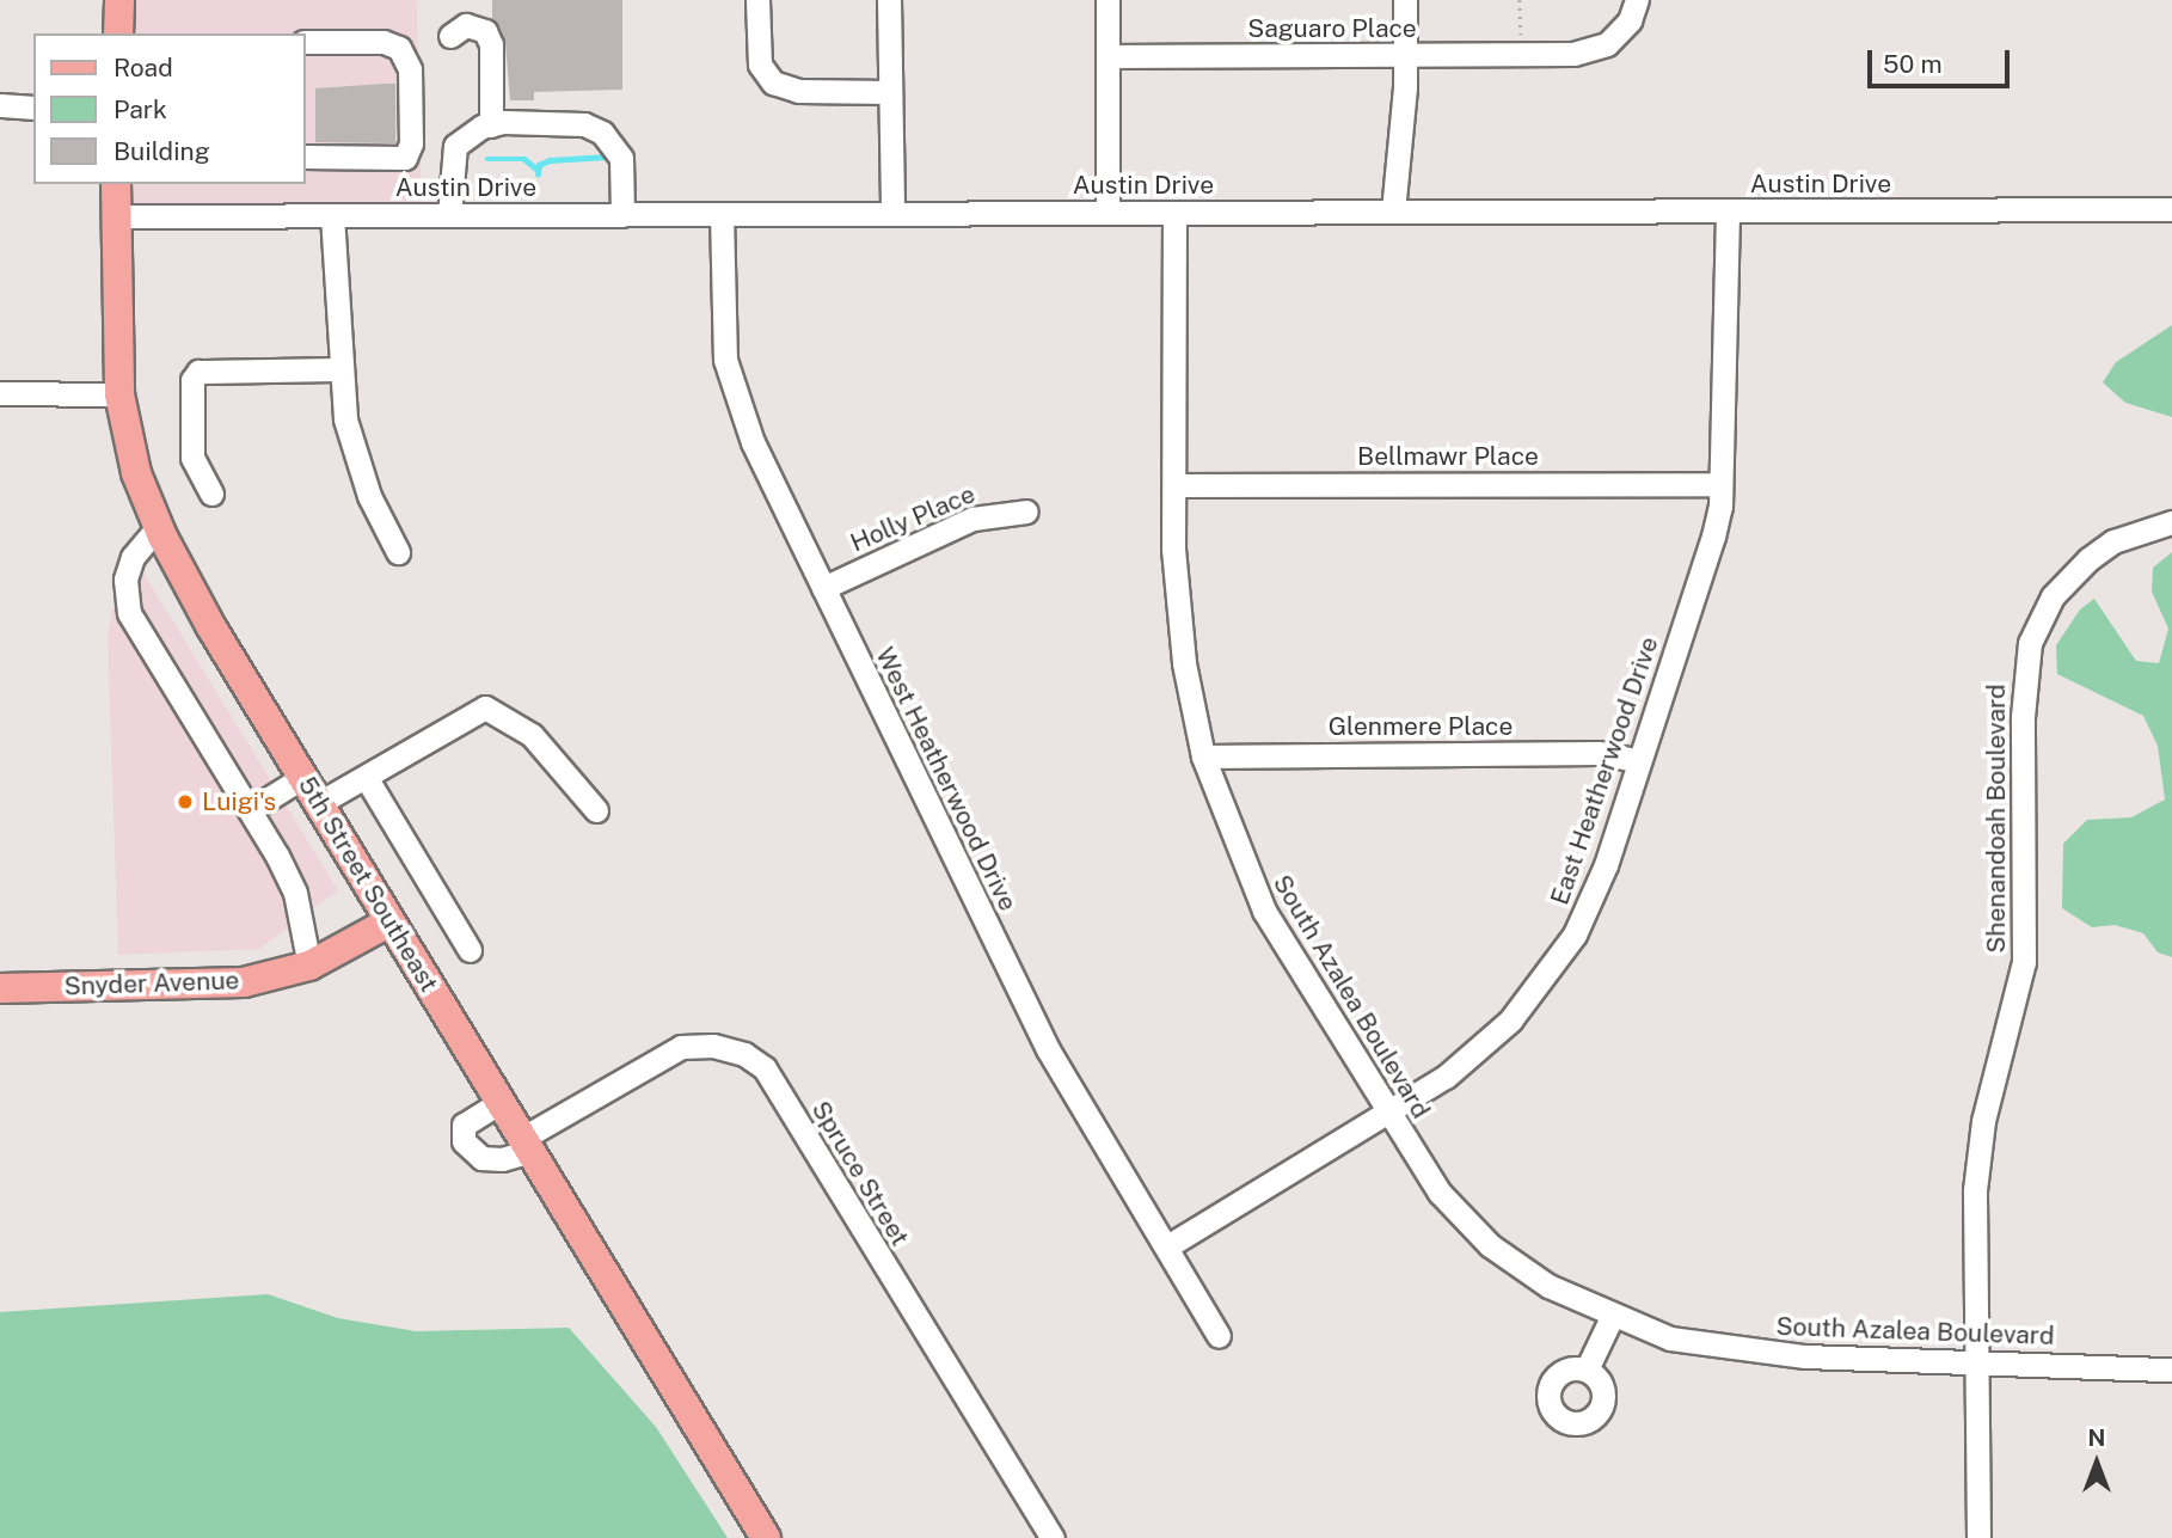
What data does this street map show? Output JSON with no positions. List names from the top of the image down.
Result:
{
  "streets": {
    "main road": ["5th Street Southeast", "Snyder Avenue"],
    "street": [
      "Saguaro Place",
      "Austin Drive",
      "Bellmawr Place",
      "Holly Place",
      "Glenmere Place",
      "East Heatherwood Drive",
      "West Heatherwood Drive",
      "Shenandoah Boulevard",
      "South Azalea Boulevard",
      "Spruce Street"
    ]
  },
  "crossings": [
    ["Austin Drive", "East Heatherwood Drive"],
    ["Austin Drive", "West Heatherwood Drive"],
    ["Austin Drive", "5th Street Southeast"],
    ["Austin Drive", "South Azalea Boulevard"],
    ["Bellmawr Place", "East Heatherwood Drive"],
    ["Bellmawr Place", "South Azalea Boulevard"],
    ["Holly Place", "West Heatherwood Drive"],
    ["Glenmere Place", "East Heatherwood Drive"],
    ["Glenmere Place", "South Azalea Boulevard"],
    ["East Heatherwood Drive", "West Heatherwood Drive"],
    ["East Heatherwood Drive", "South Azalea Boulevard"],
    ["Shenandoah Boulevard", "South Azalea Boulevard"],
    ["5th Street Southeast", "Snyder Avenue"],
    ["5th Street Southeast", "Spruce Street"]
  ],
  "places": ["Luigi's"],
  "legend": ["Road", "Park", "Building"],
  "scale_bar": "50 m",
  "north": "top"
}
